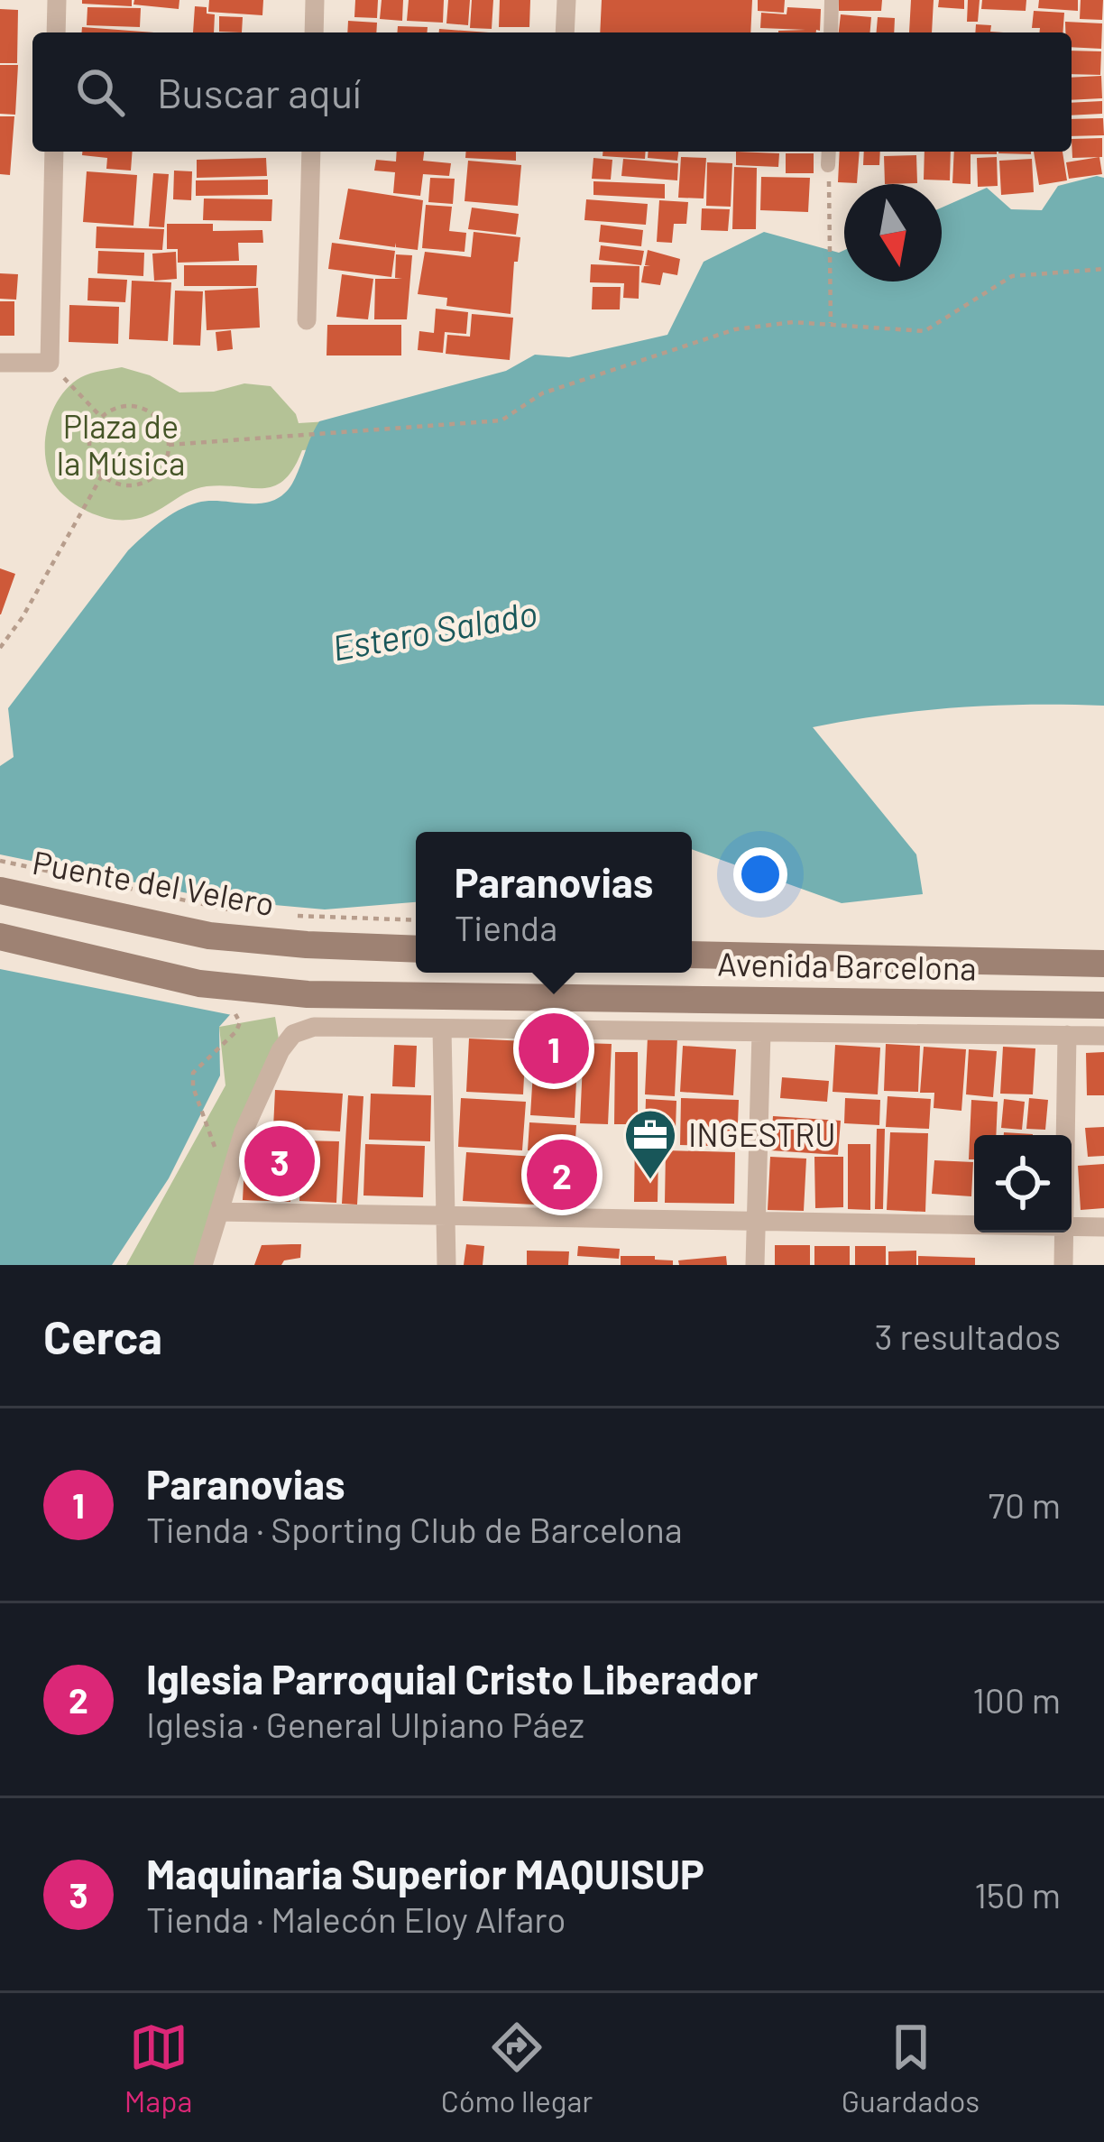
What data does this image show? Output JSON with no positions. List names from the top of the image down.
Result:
{
  "streets": {
    "main road": ["Puente del Velero", "Avenida Barcelona"]
  },
  "water": ["Estero Salado"],
  "parks": ["Plaza de la Música"],
  "places": {
    "office": ["INGESTRU"]
  },
  "north": "bottom",
  "page": {
    "search": "Buscar aquí",
    "popup": ["Paranovias", "Tienda"],
    "pins": ["1", "3", "2"],
    "heading": ["Cerca", "3 resultados"],
    "list": [
      {
        "mark": "1",
        "name": "Paranovias",
        "note": "Tienda · Sporting Club de Barcelona",
        "value": "70 m"
      },
      {
        "mark": "2",
        "name": "Iglesia Parroquial Cristo Liberador",
        "note": "Iglesia · General Ulpiano Páez",
        "value": "100 m"
      },
      {
        "mark": "3",
        "name": "Maquinaria Superior MAQUISUP",
        "note": "Tienda · Malecón Eloy Alfaro",
        "value": "150 m"
      }
    ],
    "nav": ["Mapa", "Cómo llegar", "Guardados"]
  }
}
